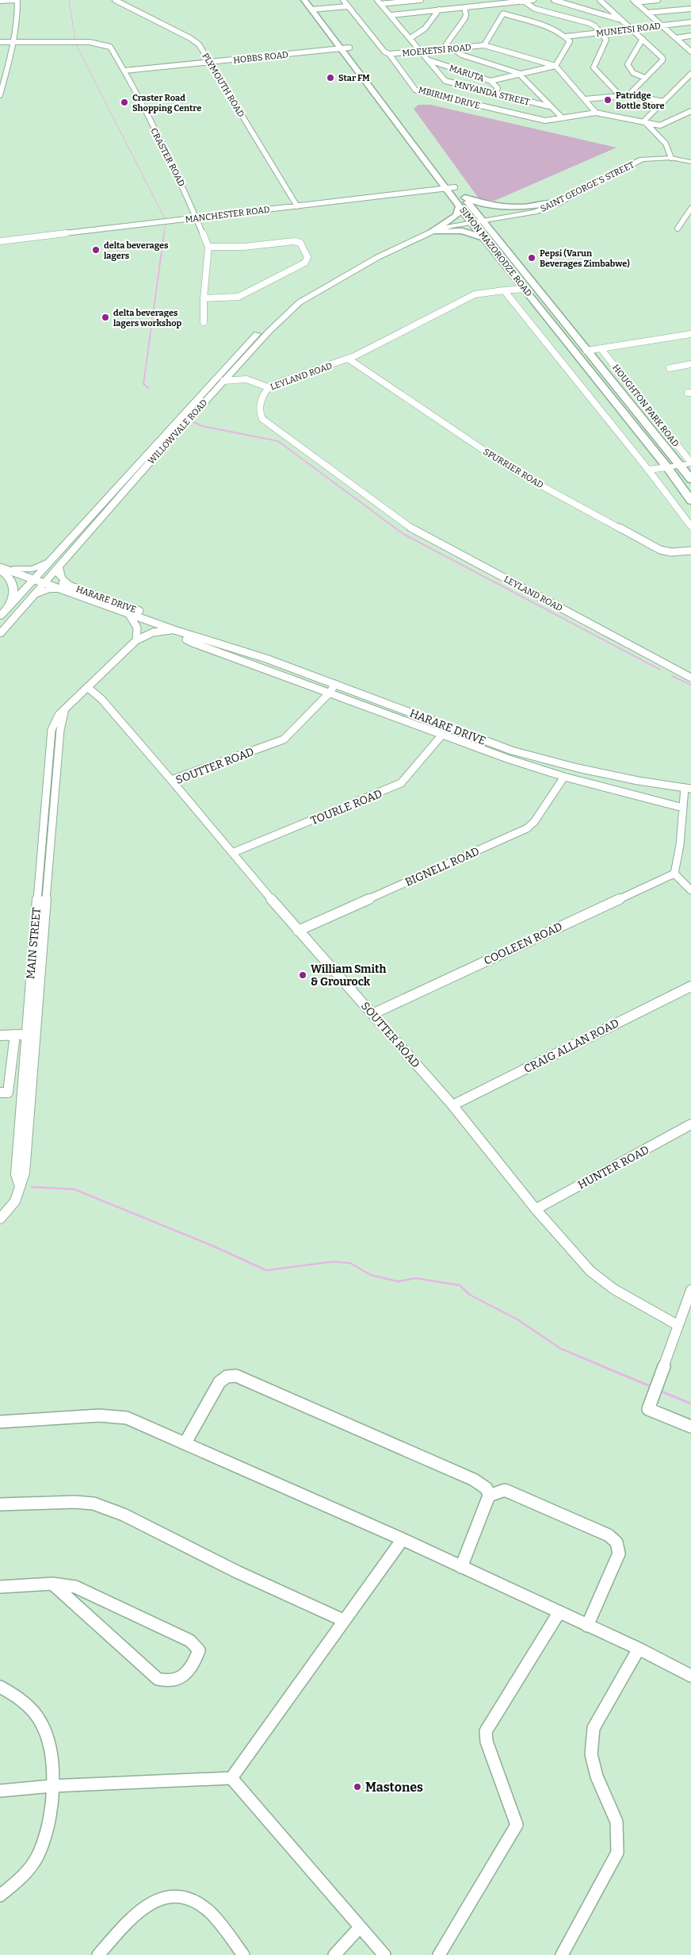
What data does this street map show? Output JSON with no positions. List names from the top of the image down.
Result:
{
  "streets": {
    "highway": ["SIMON MAZORODZE ROAD"],
    "main road": ["SAINT GEORGE'S STREET", "WILLOWVALE ROAD"],
    "street": [
      "MUNETSI ROAD",
      "MOEKETSI ROAD",
      "HOBBS ROAD",
      "MARUTA",
      "PLYMOUTH ROAD",
      "MNYANDA STREET",
      "MBIRIMI DRIVE",
      "CRASTER ROAD",
      "MANCHESTER ROAD",
      "LEYLAND ROAD",
      "HOUGHTON PARK ROAD",
      "SPURRIER ROAD",
      "HARARE DRIVE",
      "SOUTTER ROAD",
      "TOURLE ROAD",
      "BIGNELL ROAD",
      "MAIN STREET",
      "COOLEEN ROAD",
      "CRAIG ALLAN ROAD",
      "HUNTER ROAD"
    ]
  },
  "crossings": [
    ["MOEKETSI ROAD", "MNYANDA STREET"],
    ["MOEKETSI ROAD", "MBIRIMI DRIVE"],
    ["HOBBS ROAD", "PLYMOUTH ROAD"],
    ["HOBBS ROAD", "CRASTER ROAD"],
    ["HOBBS ROAD", "SIMON MAZORODZE ROAD"],
    ["MARUTA", "MNYANDA STREET"],
    ["PLYMOUTH ROAD", "MANCHESTER ROAD"],
    ["CRASTER ROAD", "MANCHESTER ROAD"],
    ["SAINT GEORGE'S STREET", "SIMON MAZORODZE ROAD"],
    ["SAINT GEORGE'S STREET", "WILLOWVALE ROAD"],
    ["SIMON MAZORODZE ROAD", "LEYLAND ROAD"],
    ["SIMON MAZORODZE ROAD", "WILLOWVALE ROAD"],
    ["LEYLAND ROAD", "SPURRIER ROAD"],
    ["WILLOWVALE ROAD", "HARARE DRIVE"],
    ["HARARE DRIVE", "SOUTTER ROAD"],
    ["HARARE DRIVE", "MAIN STREET"],
    ["SOUTTER ROAD", "TOURLE ROAD"],
    ["SOUTTER ROAD", "BIGNELL ROAD"],
    ["SOUTTER ROAD", "COOLEEN ROAD"],
    ["SOUTTER ROAD", "CRAIG ALLAN ROAD"],
    ["SOUTTER ROAD", "HUNTER ROAD"]
  ],
  "places": [
    "Star FM",
    "Patridge Bottle Store",
    "Craster Road Shopping Centre",
    "delta beverages lagers",
    "Pepsi (Varun Beverages Zimbabwe)",
    "delta beverages lagers workshop",
    "William Smith & Grourock",
    "Mastones"
  ]
}
